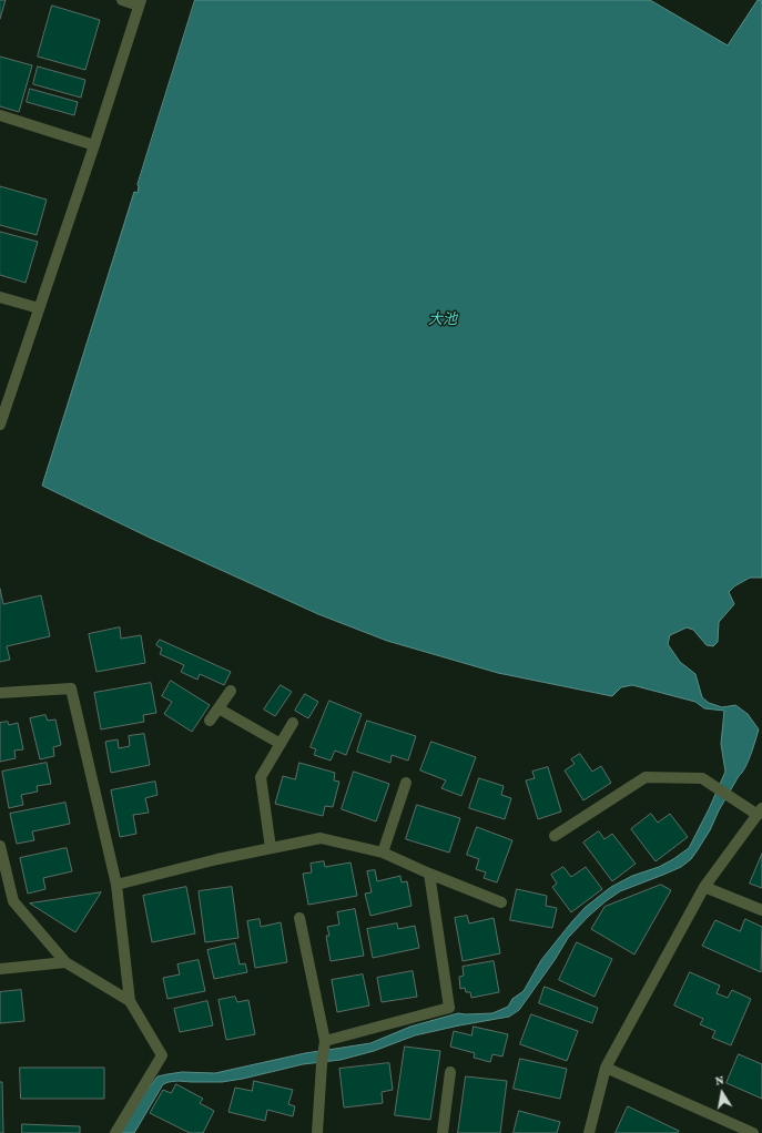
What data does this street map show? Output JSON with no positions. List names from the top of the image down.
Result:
{
  "water": ["大池"],
  "north": "top"
}
